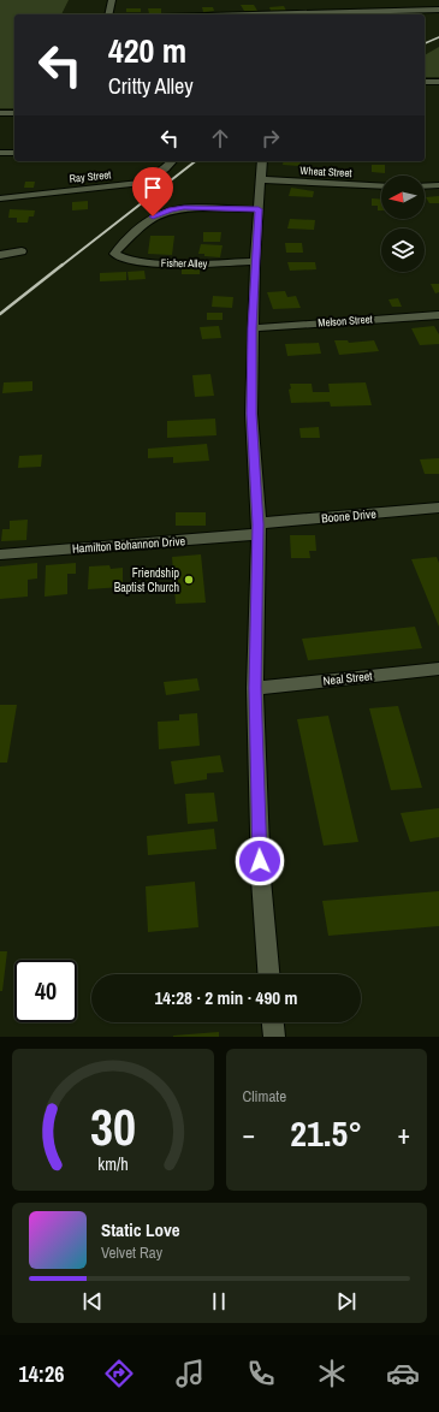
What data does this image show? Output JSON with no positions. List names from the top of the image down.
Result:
{
  "streets": {
    "street": [
      "Wheat Street",
      "Ray Street",
      "Fisher Alley",
      "Melson Street",
      "Boone Drive",
      "Hamilton Bohannon Drive",
      "Neal Street"
    ]
  },
  "crossings": [
    ["Boone Drive", "Hamilton Bohannon Drive"]
  ],
  "places": ["Friendship Baptist Church"],
  "north": "left",
  "page": {
    "turn": ["420 m", "Critty Alley"],
    "limit": "40",
    "trip": "14:28 · 2 min · 490 m",
    "tile": "Climate",
    "heat": ["−", "21.5°", "+"],
    "song": ["Static Love", "Velvet Ray"],
    "tabs": "14:26",
    "gauge": ["30", "km/h"]
  }
}
